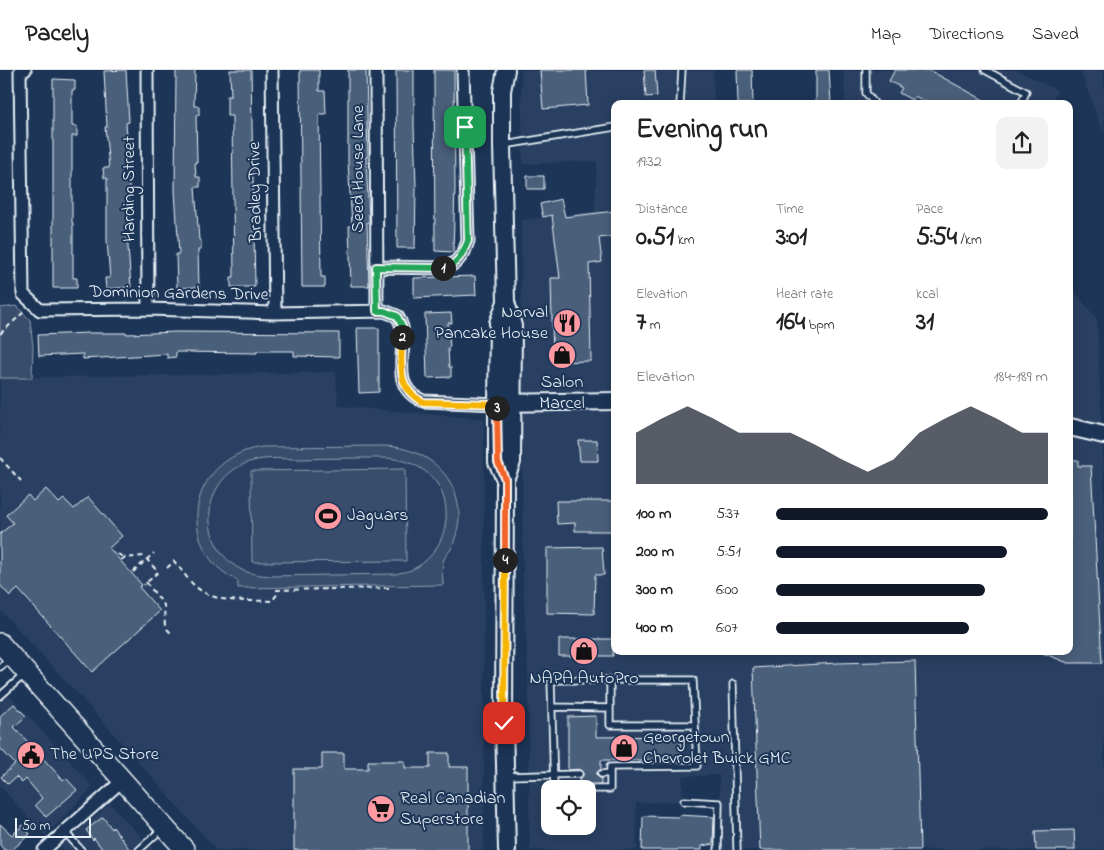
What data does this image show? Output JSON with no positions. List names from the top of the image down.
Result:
{
  "streets": {
    "street": [
      "Seed House Lane",
      "Harding Street",
      "Bradley Drive",
      "Dominion Gardens Drive"
    ]
  },
  "crossings": [
    ["Seed House Lane", "Dominion Gardens Drive"],
    ["Harding Street", "Dominion Gardens Drive"],
    ["Bradley Drive", "Dominion Gardens Drive"]
  ],
  "places": {
    "restaurant": ["Norval Pancake House"],
    "shop": ["Salon Marcel", "NAPA AutoPro", "Georgetown Chevrolet Buick GMC"],
    "sports": ["Jaguars"],
    "public building": ["The UPS Store"],
    "supermarket": ["Real Canadian Superstore"]
  },
  "scale_bar": "50 m",
  "page": {
    "header": "Pacely",
    "nav": ["Map", "Directions", "Saved"],
    "heading": ["Evening run", "19:32"],
    "stats": [
      ["Distance", "0.51 km"],
      ["Time", "3:01"],
      ["Pace", "5:54 /km"],
      ["Elevation", "7 m"],
      ["Heart rate", "164 bpm"],
      ["kcal", "31"]
    ],
    "pins": [
      "1",
      "2",
      "3",
      "4"
    ],
    "chart": ["Elevation", "184–189 m"],
    "list": [
      {
        "name": "100 m",
        "note": "5:37"
      },
      {
        "name": "200 m",
        "note": "5:51"
      },
      {
        "name": "300 m",
        "note": "6:00"
      },
      {
        "name": "400 m",
        "note": "6:07"
      }
    ],
    "scale": "50 m"
  }
}
